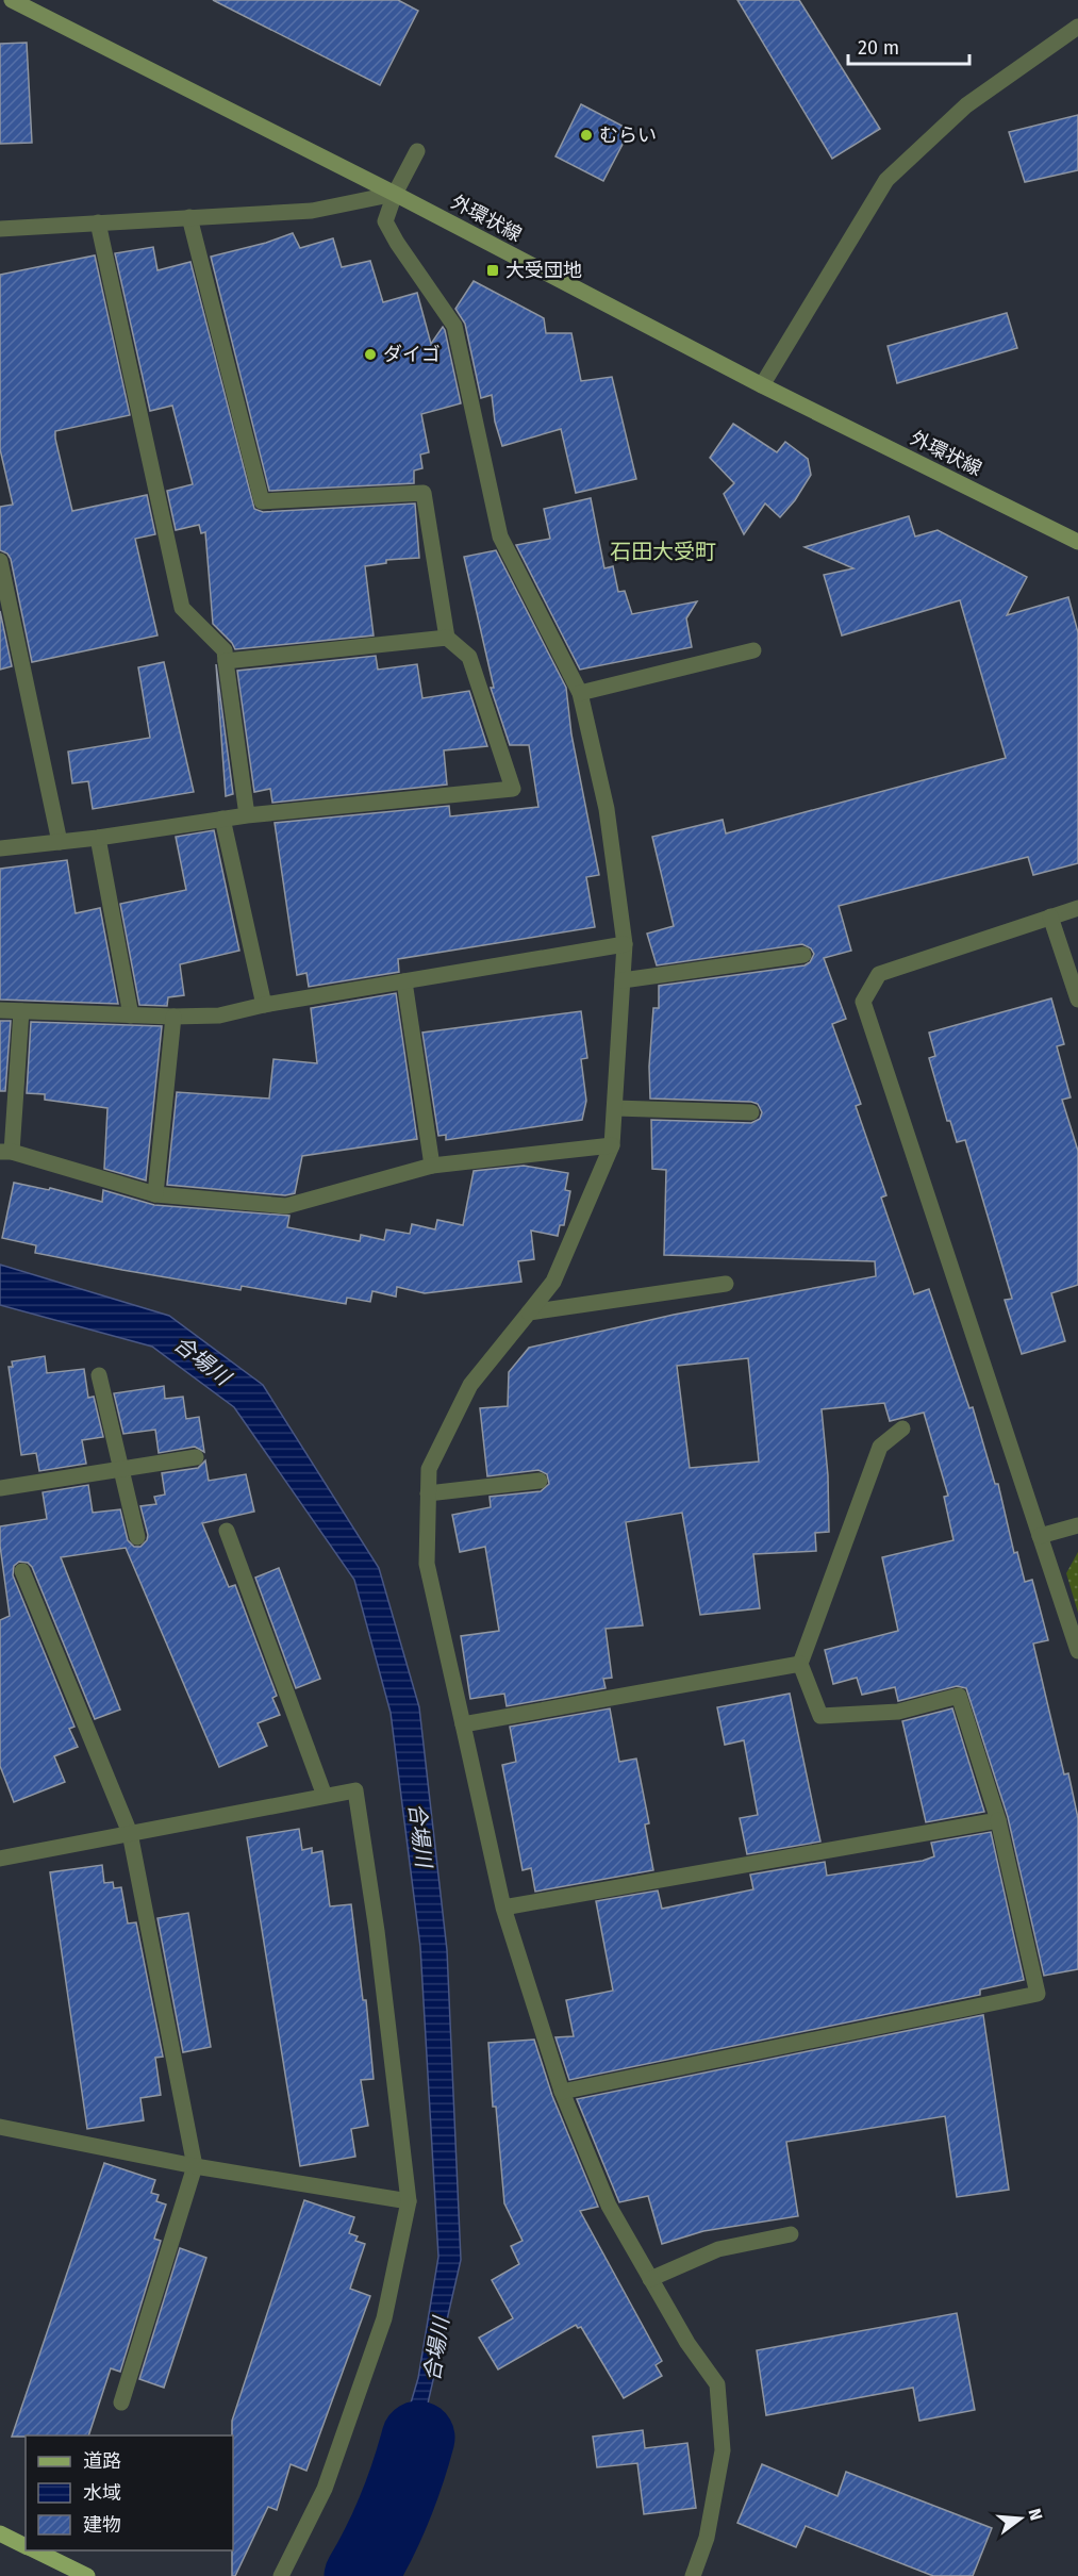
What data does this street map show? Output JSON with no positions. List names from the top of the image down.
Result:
{
  "streets": {
    "street": ["外環状線"]
  },
  "districts": ["石田大受町"],
  "water": ["合場川"],
  "places": {
    "other": ["むらい", "ダイゴ"],
    "transit": ["大受団地"]
  },
  "legend": ["道路", "水域", "建物"],
  "scale_bar": "20 m",
  "north": "right"
}
